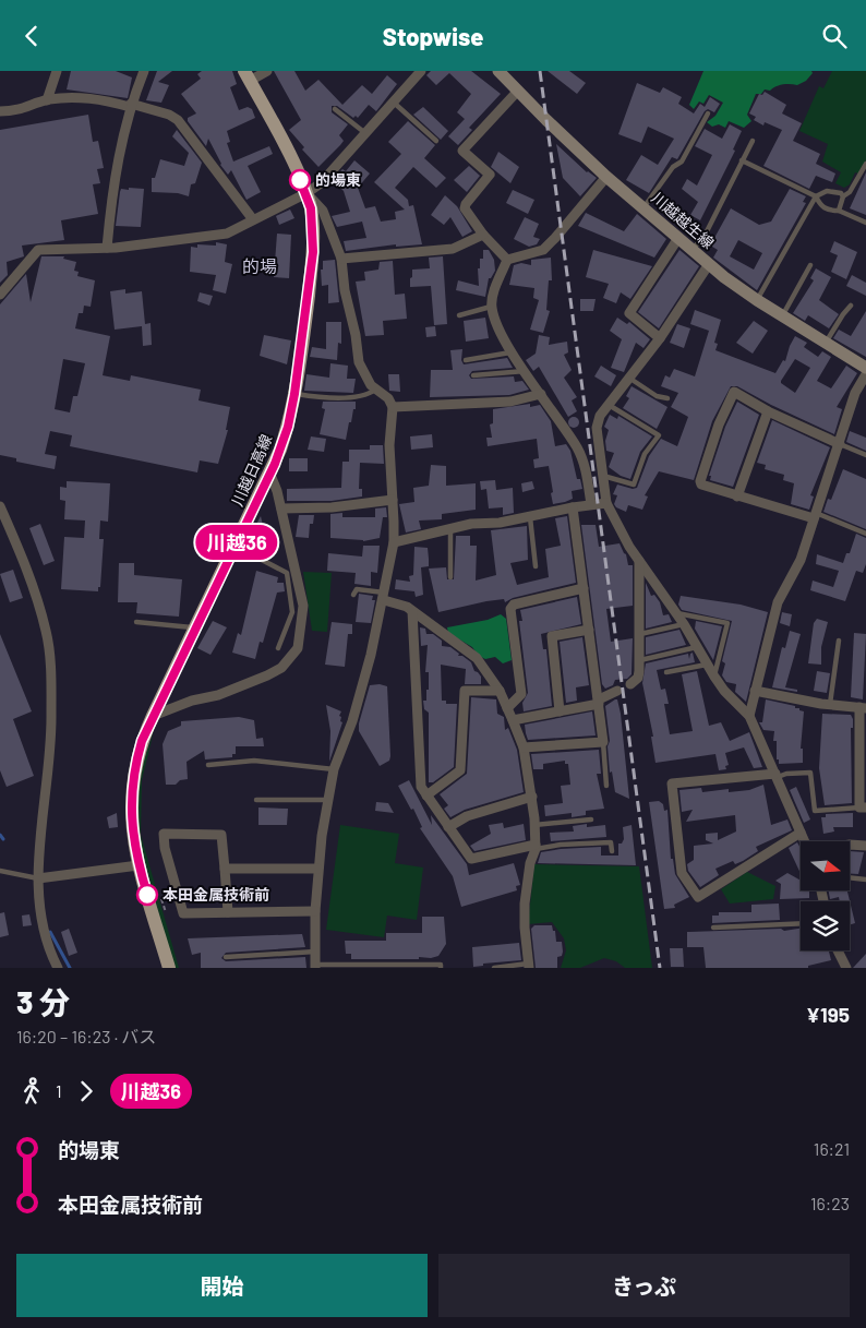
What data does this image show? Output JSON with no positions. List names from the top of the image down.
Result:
{
  "streets": {
    "main road": ["川越越生線", "川越日高線"]
  },
  "districts": ["的場"],
  "places": ["的場東", "本田金属技術前"],
  "lines": ["bus line 川越36"],
  "north": "right",
  "page": {
    "header": "Stopwise",
    "on_map": "川越36",
    "heading": ["3 分", "16:20 – 16:23 · バス", "¥195"],
    "legs": ["1", "川越36"],
    "list": [
      {
        "name": "的場東",
        "value": "16:21"
      },
      {
        "name": "本田金属技術前",
        "value": "16:23"
      }
    ],
    "buttons": ["開始", "きっぷ"]
  }
}
